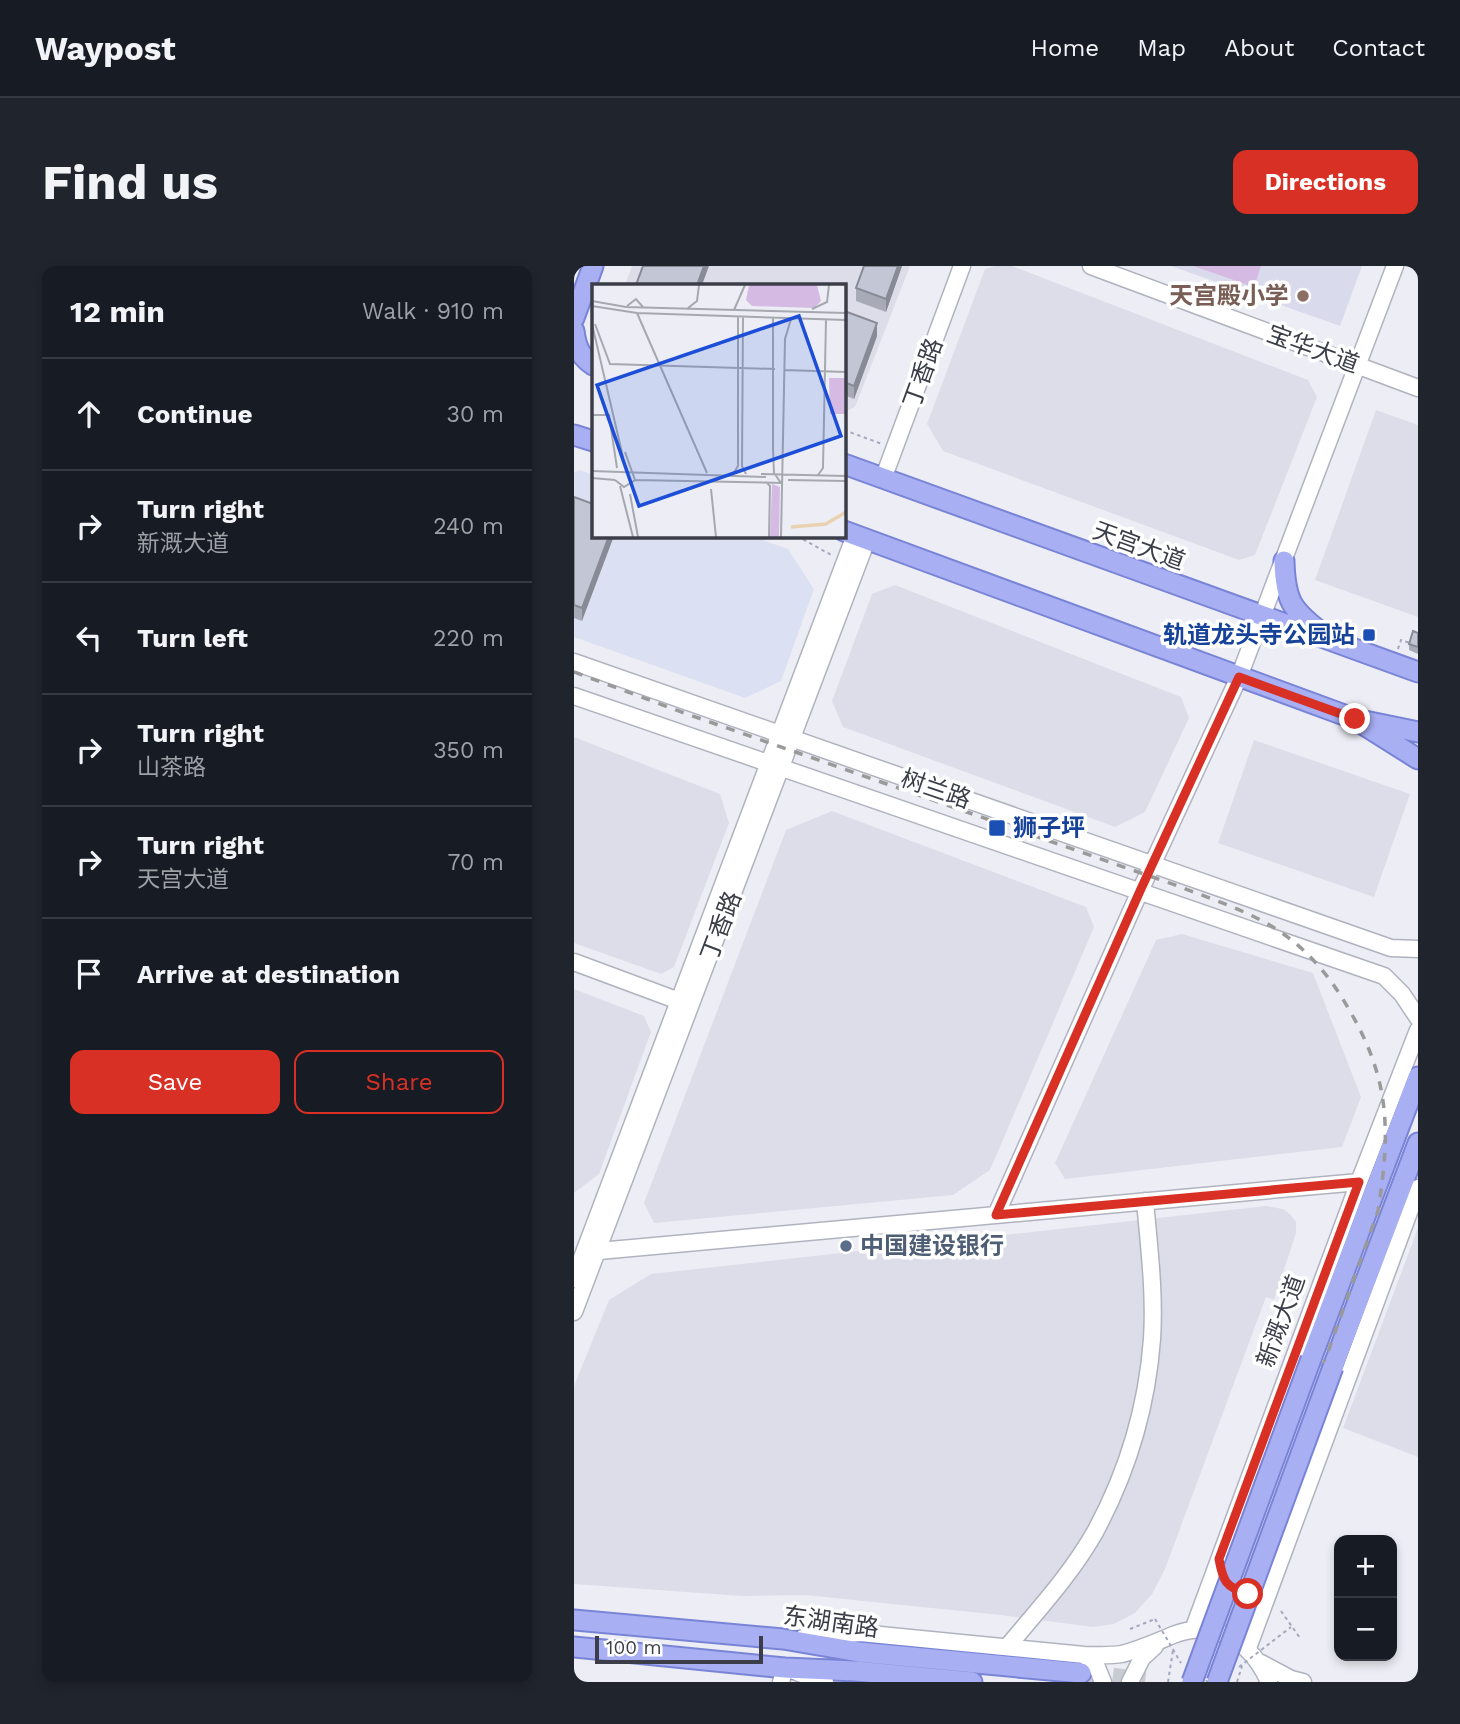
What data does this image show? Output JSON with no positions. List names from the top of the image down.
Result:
{
  "streets": {
    "main road": ["天宫大道", "新溉大道", "东湖南路"],
    "street": ["宝华大道", "丁香路", "树兰路"]
  },
  "crossings": [
    ["丁香路", "天宫大道"],
    ["丁香路", "树兰路"]
  ],
  "places": {
    "other": ["天宫殿小学", "中国建设银行"],
    "transit": ["轨道龙头寺公园站", "狮子坪"]
  },
  "scale_bar": "100 m",
  "page": {
    "header": "Waypost",
    "nav": [
      "Home",
      "Map",
      "About",
      "Contact"
    ],
    "buttons": [
      "Directions",
      ["Save", "Share"]
    ],
    "title": "Find us",
    "heading": ["12 min", "Walk · 910 m"],
    "list": [
      ["Continue", "30 m"],
      ["Turn right", "新溉大道", "240 m"],
      ["Turn left", "220 m"],
      ["Turn right", "山茶路", "350 m"],
      ["Turn right", "天宫大道", "70 m"],
      "Arrive at destination"
    ],
    "map_buttons": ["+", "−"],
    "scale": "100 m"
  }
}
